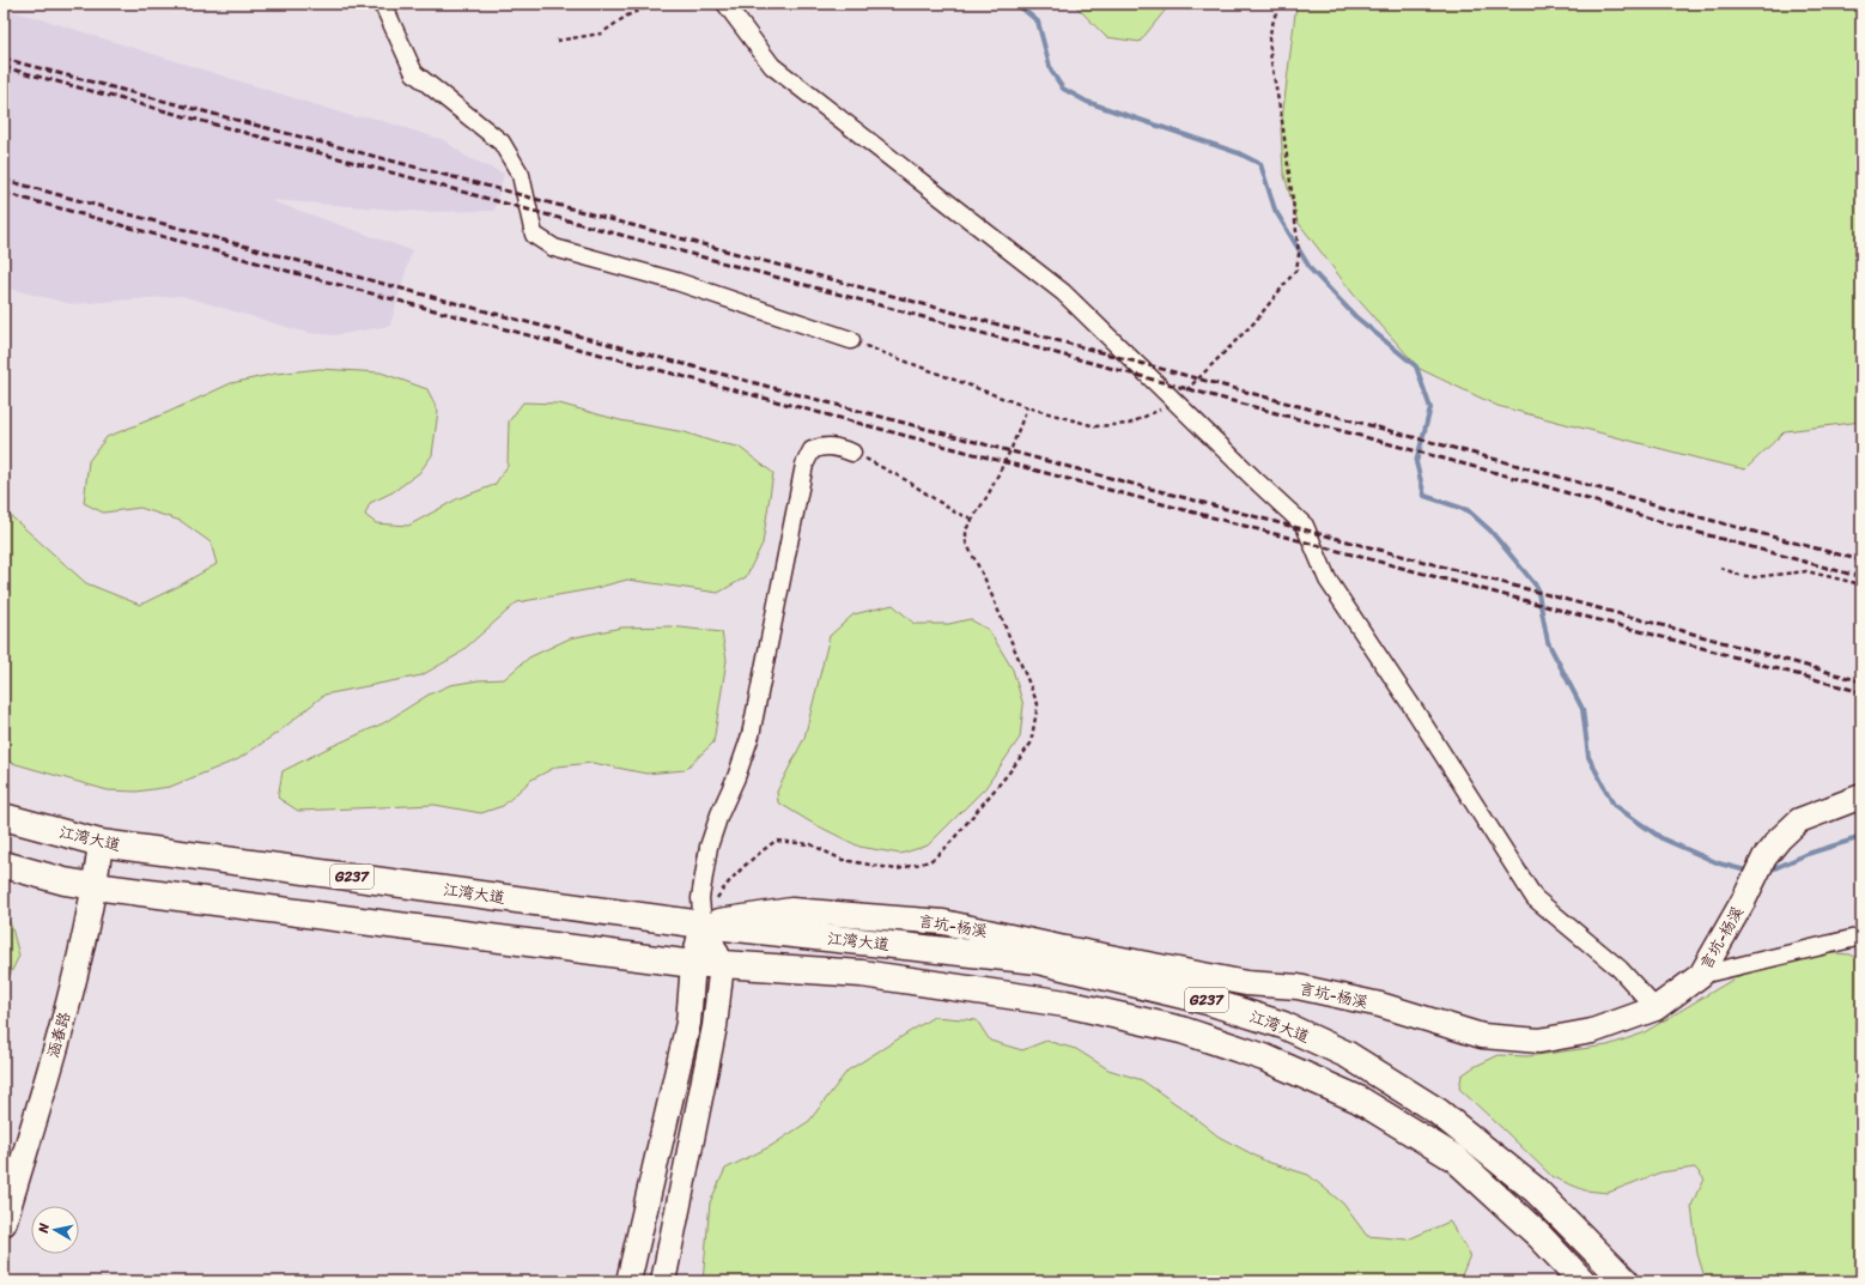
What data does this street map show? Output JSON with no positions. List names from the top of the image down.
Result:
{
  "streets": {
    "highway": ["江湾大道", "G237"],
    "main road": ["言坑-杨溪", "涵春路"]
  },
  "crossings": [
    ["江湾大道", "言坑-杨溪"],
    ["江湾大道", "涵春路"]
  ],
  "north": "left"
}
